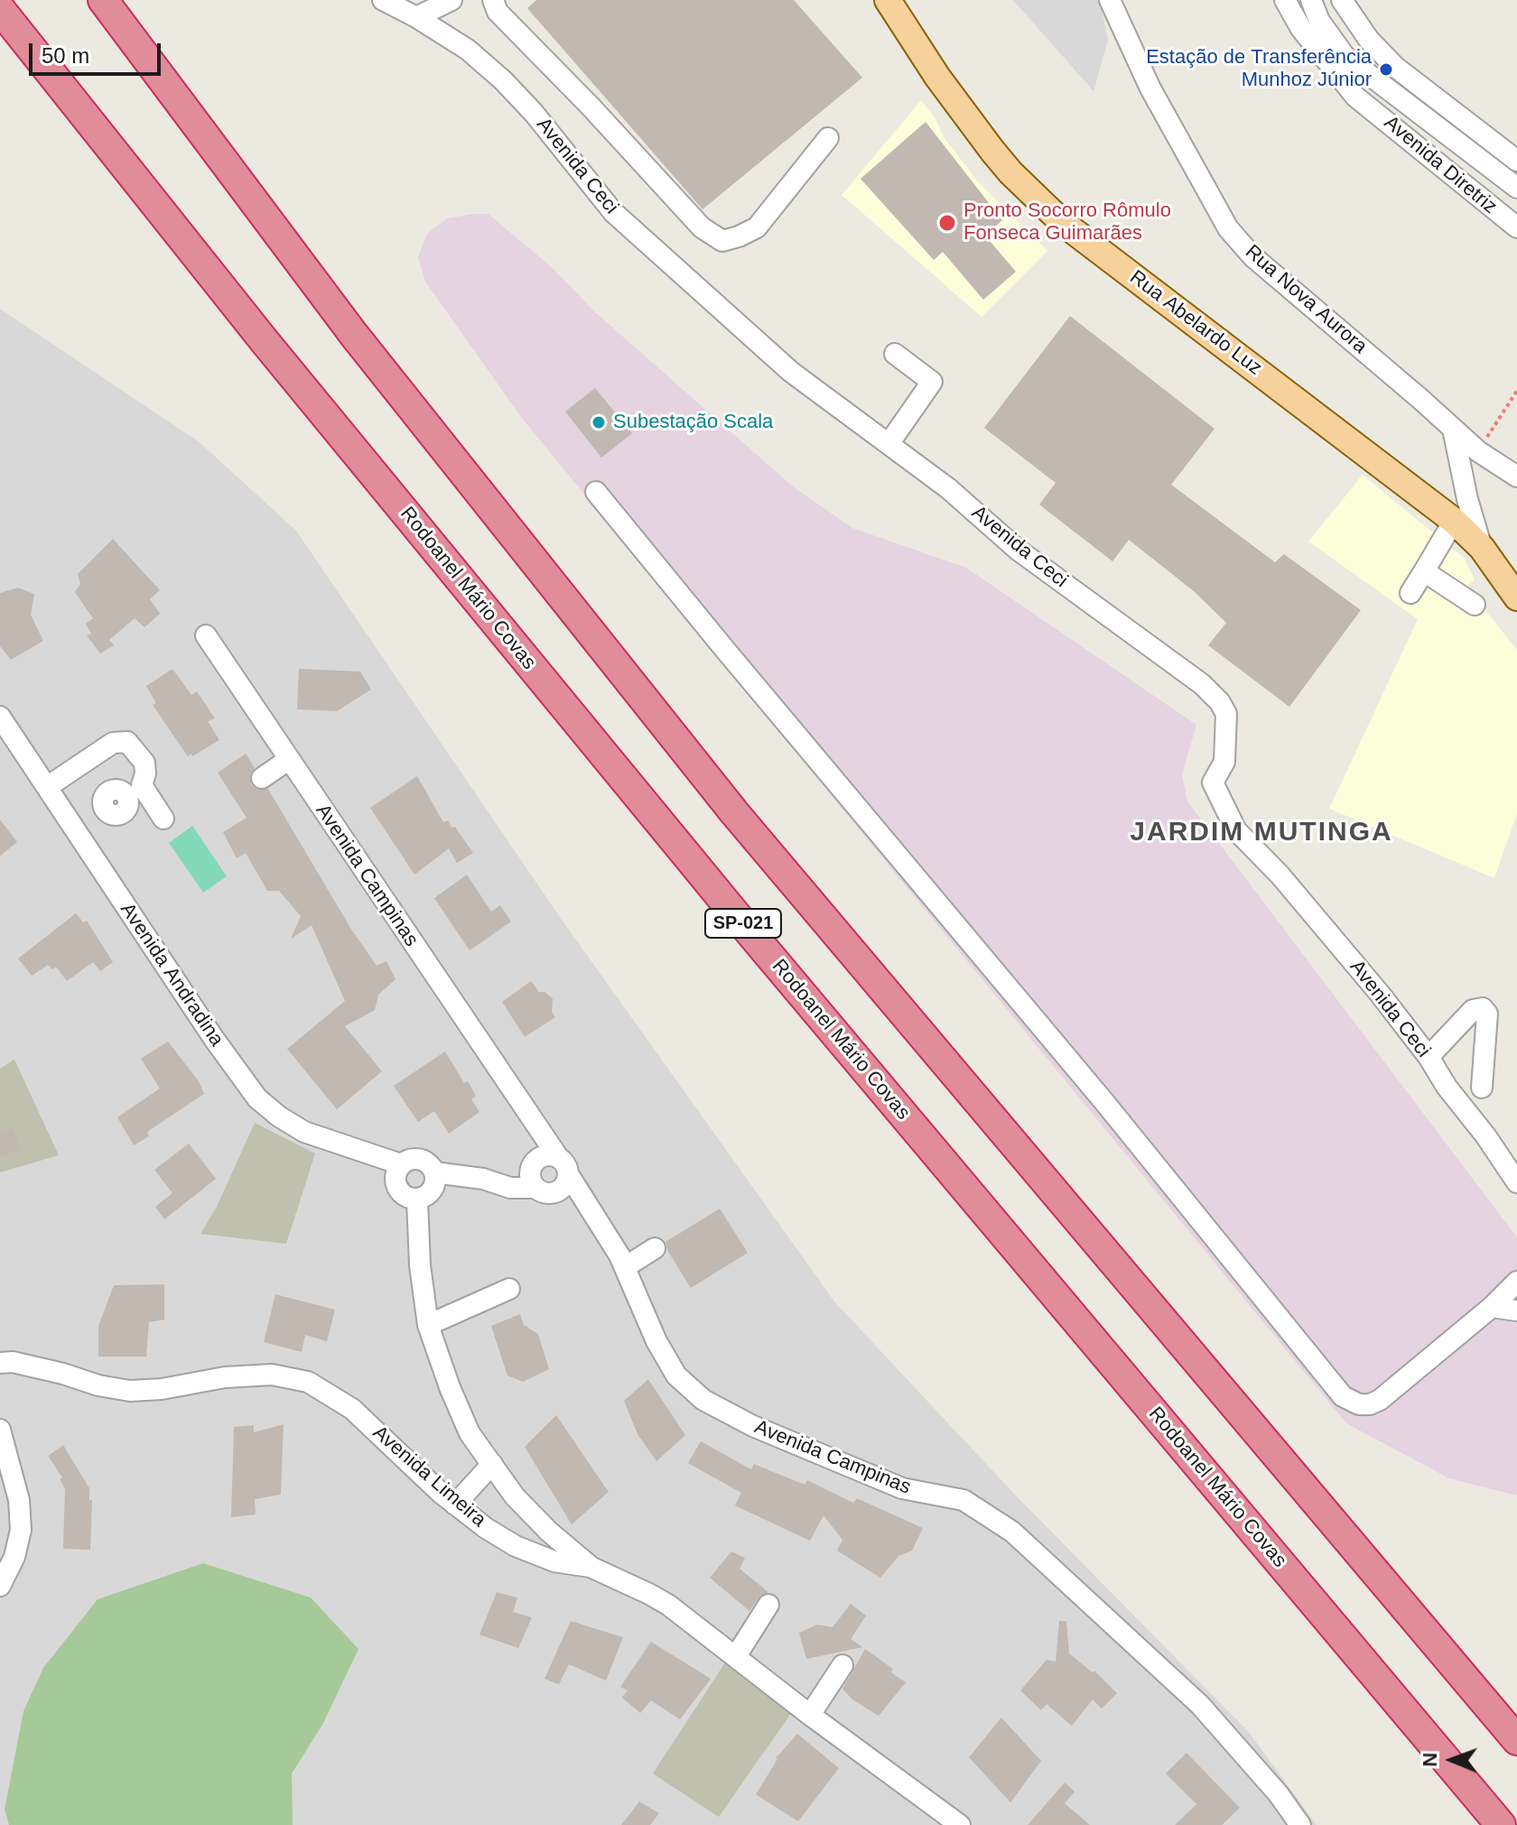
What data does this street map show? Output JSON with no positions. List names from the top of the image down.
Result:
{
  "streets": {
    "highway": ["Rodoanel Mário Covas", "SP-021"],
    "main road": ["Rua Abelardo Luz"],
    "street": [
      "Avenida Diretriz",
      "Avenida Ceci",
      "Rua Nova Aurora",
      "Avenida Campinas",
      "Avenida Andradina",
      "Avenida Limeira"
    ]
  },
  "crossings": [
    ["Rua Nova Aurora", "Rua Abelardo Luz"]
  ],
  "districts": ["JARDIM MUTINGA"],
  "places": ["Estação de Transferência Munhoz Júnior", "Pronto Socorro Rômulo Fonseca Guimarães", "Subestação Scala"],
  "scale_bar": "50 m",
  "north": "left"
}
